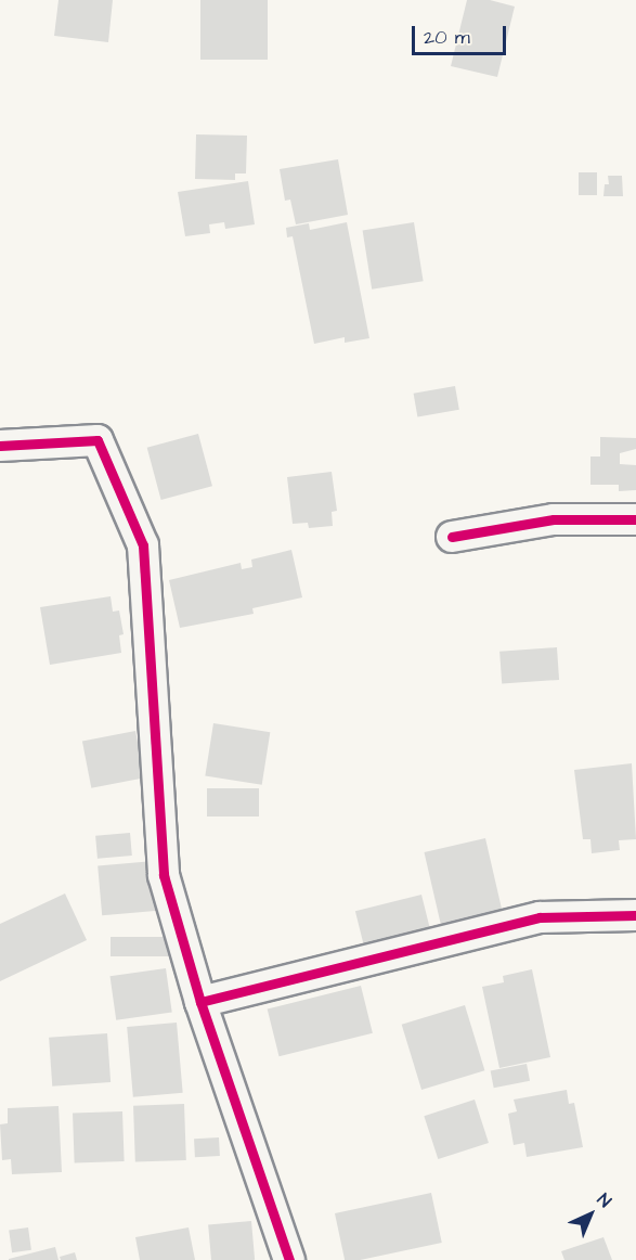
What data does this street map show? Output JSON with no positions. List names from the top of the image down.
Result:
{
  "scale_bar": "20 m",
  "north": "top right"
}
